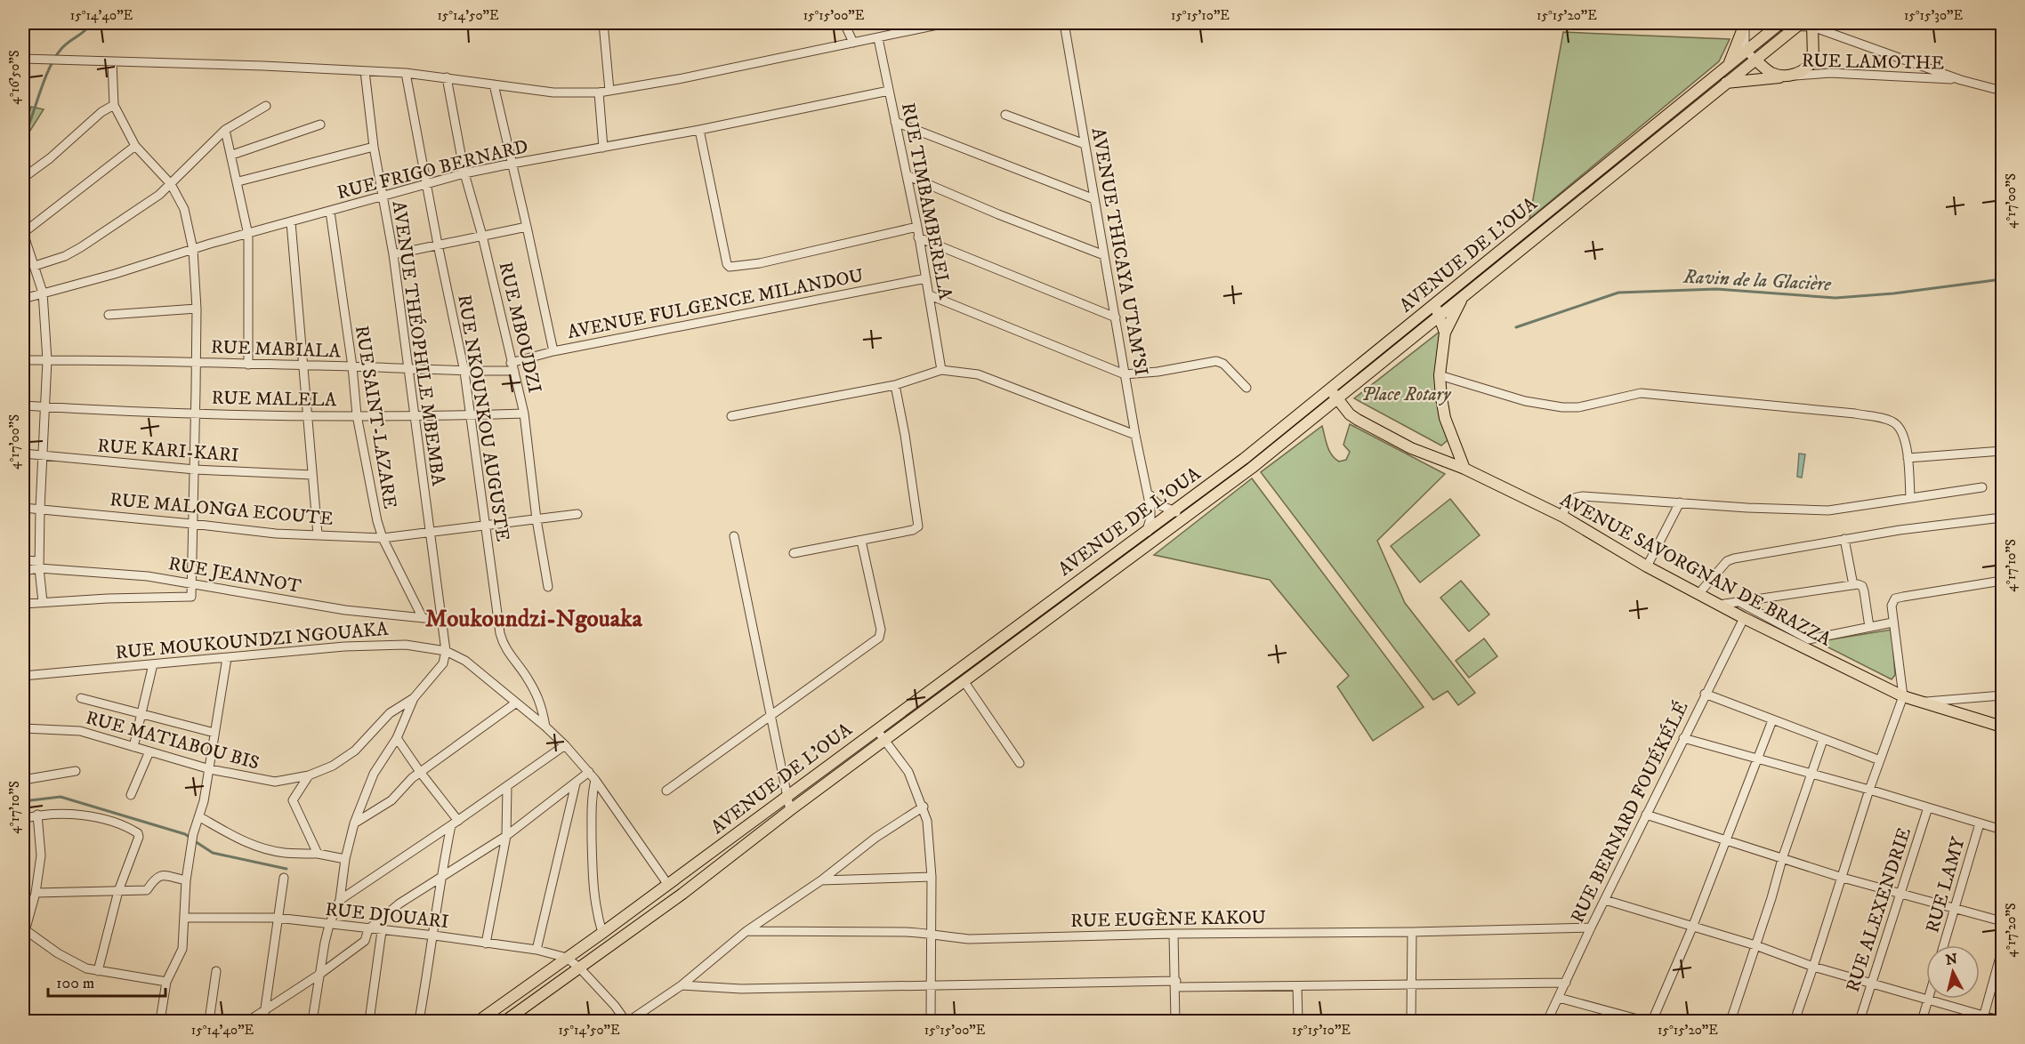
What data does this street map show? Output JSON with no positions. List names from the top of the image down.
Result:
{
  "streets": {
    "main road": ["AVENUE DE L'OUA", "AVENUE SAVORGNAN DE BRAZZA"],
    "street": [
      "RUE LAMOTHE",
      "RUE FRIGO BERNARD",
      "RUE TIMBAMBERELA",
      "AVENUE THICAYA UTAM'SI",
      "AVENUE FULGENCE MILANDOU",
      "RUE MBOUDZI",
      "AVENUE THÉOPHILE MBEMBA",
      "RUE MABIALA",
      "RUE MALELA",
      "RUE SAINT-LAZARE",
      "RUE NKOUNKOU AUGUSTE",
      "RUE KARI-KARI",
      "RUE MALONGA ECOUTE",
      "RUE JEANNOT",
      "RUE MOUKOUNDZI NGOUAKA",
      "RUE MATIABOU BIS",
      "RUE BERNARD FOUÉKÉLÉ",
      "RUE LAMY",
      "RUE ALEXENDRIE",
      "RUE DJOUARI",
      "RUE EUGÈNE KAKOU"
    ]
  },
  "crossings": [
    ["RUE LAMOTHE", "AVENUE DE L'OUA"],
    ["RUE FRIGO BERNARD", "RUE TIMBAMBERELA"],
    ["RUE FRIGO BERNARD", "RUE MBOUDZI"],
    ["RUE FRIGO BERNARD", "AVENUE THÉOPHILE MBEMBA"],
    ["RUE FRIGO BERNARD", "RUE MABIALA"],
    ["RUE FRIGO BERNARD", "RUE SAINT-LAZARE"],
    ["RUE FRIGO BERNARD", "RUE NKOUNKOU AUGUSTE"],
    ["RUE TIMBAMBERELA", "AVENUE FULGENCE MILANDOU"],
    ["AVENUE THICAYA UTAM'SI", "AVENUE DE L'OUA"],
    ["AVENUE DE L'OUA", "AVENUE SAVORGNAN DE BRAZZA"],
    ["AVENUE DE L'OUA", "RUE MOUKOUNDZI NGOUAKA"],
    ["AVENUE DE L'OUA", "RUE DJOUARI"],
    ["AVENUE FULGENCE MILANDOU", "RUE MBOUDZI"],
    ["AVENUE FULGENCE MILANDOU", "RUE MABIALA"],
    ["RUE MBOUDZI", "RUE MABIALA"],
    ["RUE MBOUDZI", "RUE MALELA"],
    ["RUE MBOUDZI", "RUE MALONGA ECOUTE"],
    ["AVENUE THÉOPHILE MBEMBA", "RUE MABIALA"],
    ["AVENUE THÉOPHILE MBEMBA", "RUE MALELA"],
    ["AVENUE THÉOPHILE MBEMBA", "RUE MALONGA ECOUTE"],
    ["AVENUE THÉOPHILE MBEMBA", "RUE JEANNOT"],
    ["AVENUE THÉOPHILE MBEMBA", "RUE MOUKOUNDZI NGOUAKA"],
    ["RUE MABIALA", "RUE MALELA"],
    ["RUE MABIALA", "RUE SAINT-LAZARE"],
    ["RUE MABIALA", "RUE NKOUNKOU AUGUSTE"],
    ["RUE MABIALA", "RUE KARI-KARI"],
    ["RUE MABIALA", "RUE MALONGA ECOUTE"],
    ["RUE MABIALA", "RUE JEANNOT"],
    ["RUE MALELA", "RUE SAINT-LAZARE"],
    ["RUE MALELA", "RUE NKOUNKOU AUGUSTE"],
    ["RUE SAINT-LAZARE", "RUE MALONGA ECOUTE"],
    ["RUE SAINT-LAZARE", "RUE JEANNOT"],
    ["RUE NKOUNKOU AUGUSTE", "RUE MALONGA ECOUTE"],
    ["RUE NKOUNKOU AUGUSTE", "RUE MOUKOUNDZI NGOUAKA"],
    ["AVENUE SAVORGNAN DE BRAZZA", "RUE BERNARD FOUÉKÉLÉ"],
    ["RUE BERNARD FOUÉKÉLÉ", "RUE EUGÈNE KAKOU"]
  ],
  "districts": ["Moukoundzi-Ngouaka"],
  "water": ["Ravin de la Glacière"],
  "parks": ["Place Rotary"],
  "scale_bar": "100 m",
  "north": "top",
  "coordinates": [
    "15°14'40\"E",
    "15°14'50\"E",
    "15°15'00\"E",
    "15°15'10\"E",
    "15°15'20\"E",
    "15°15'30\"E",
    "4°16'50\"S",
    "4°17'00\"S",
    "4°17'10\"S",
    "4°17'20\"S"
  ]
}
